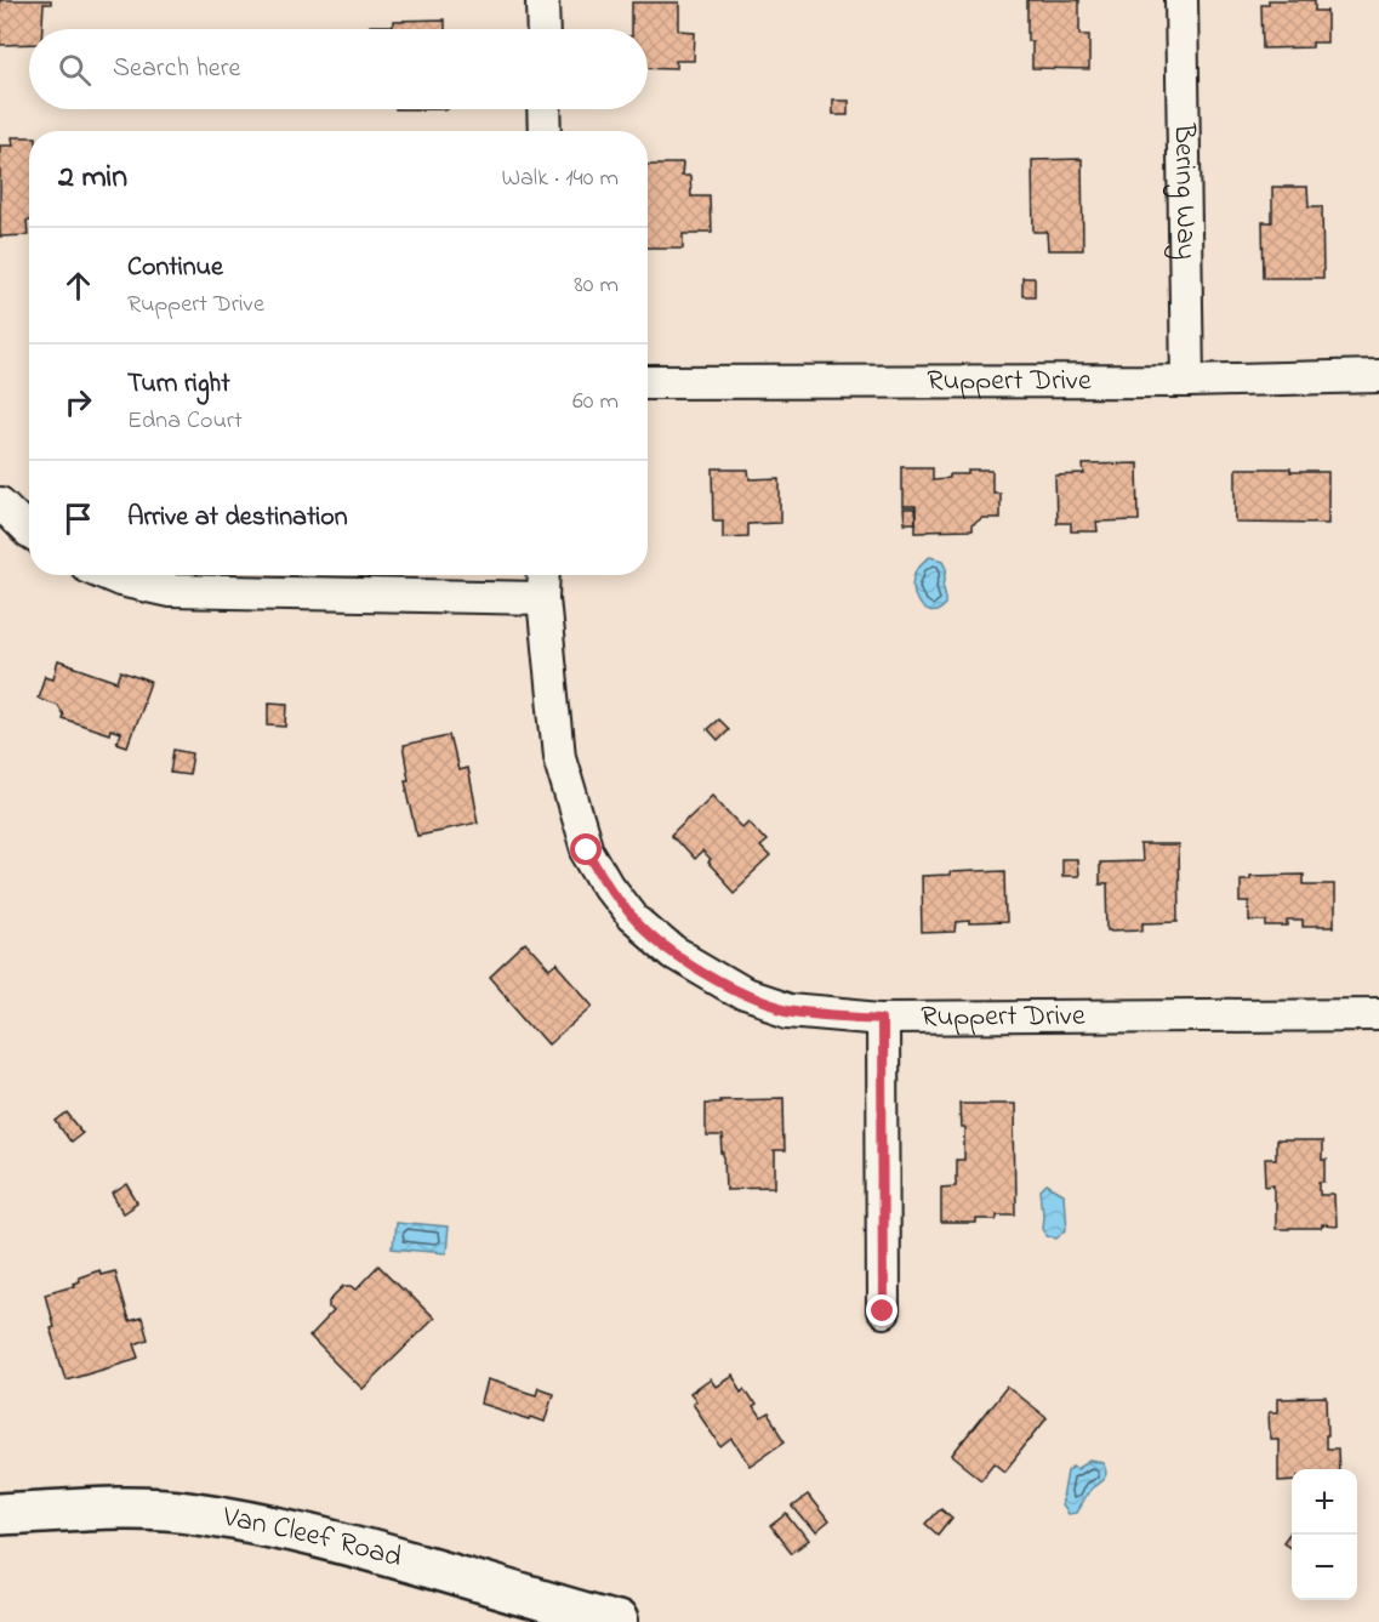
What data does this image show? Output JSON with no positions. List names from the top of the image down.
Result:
{
  "streets": {
    "street": ["Bering Way", "Ruppert Drive", "Van Cleef Road"]
  },
  "crossings": [
    ["Bering Way", "Ruppert Drive"]
  ],
  "page": {
    "search": "Search here",
    "heading": ["2 min", "Walk · 140 m"],
    "list": [
      ["Continue", "Ruppert Drive", "80 m"],
      ["Turn right", "Edna Court", "60 m"],
      "Arrive at destination"
    ],
    "map_buttons": ["+", "−"]
  }
}
